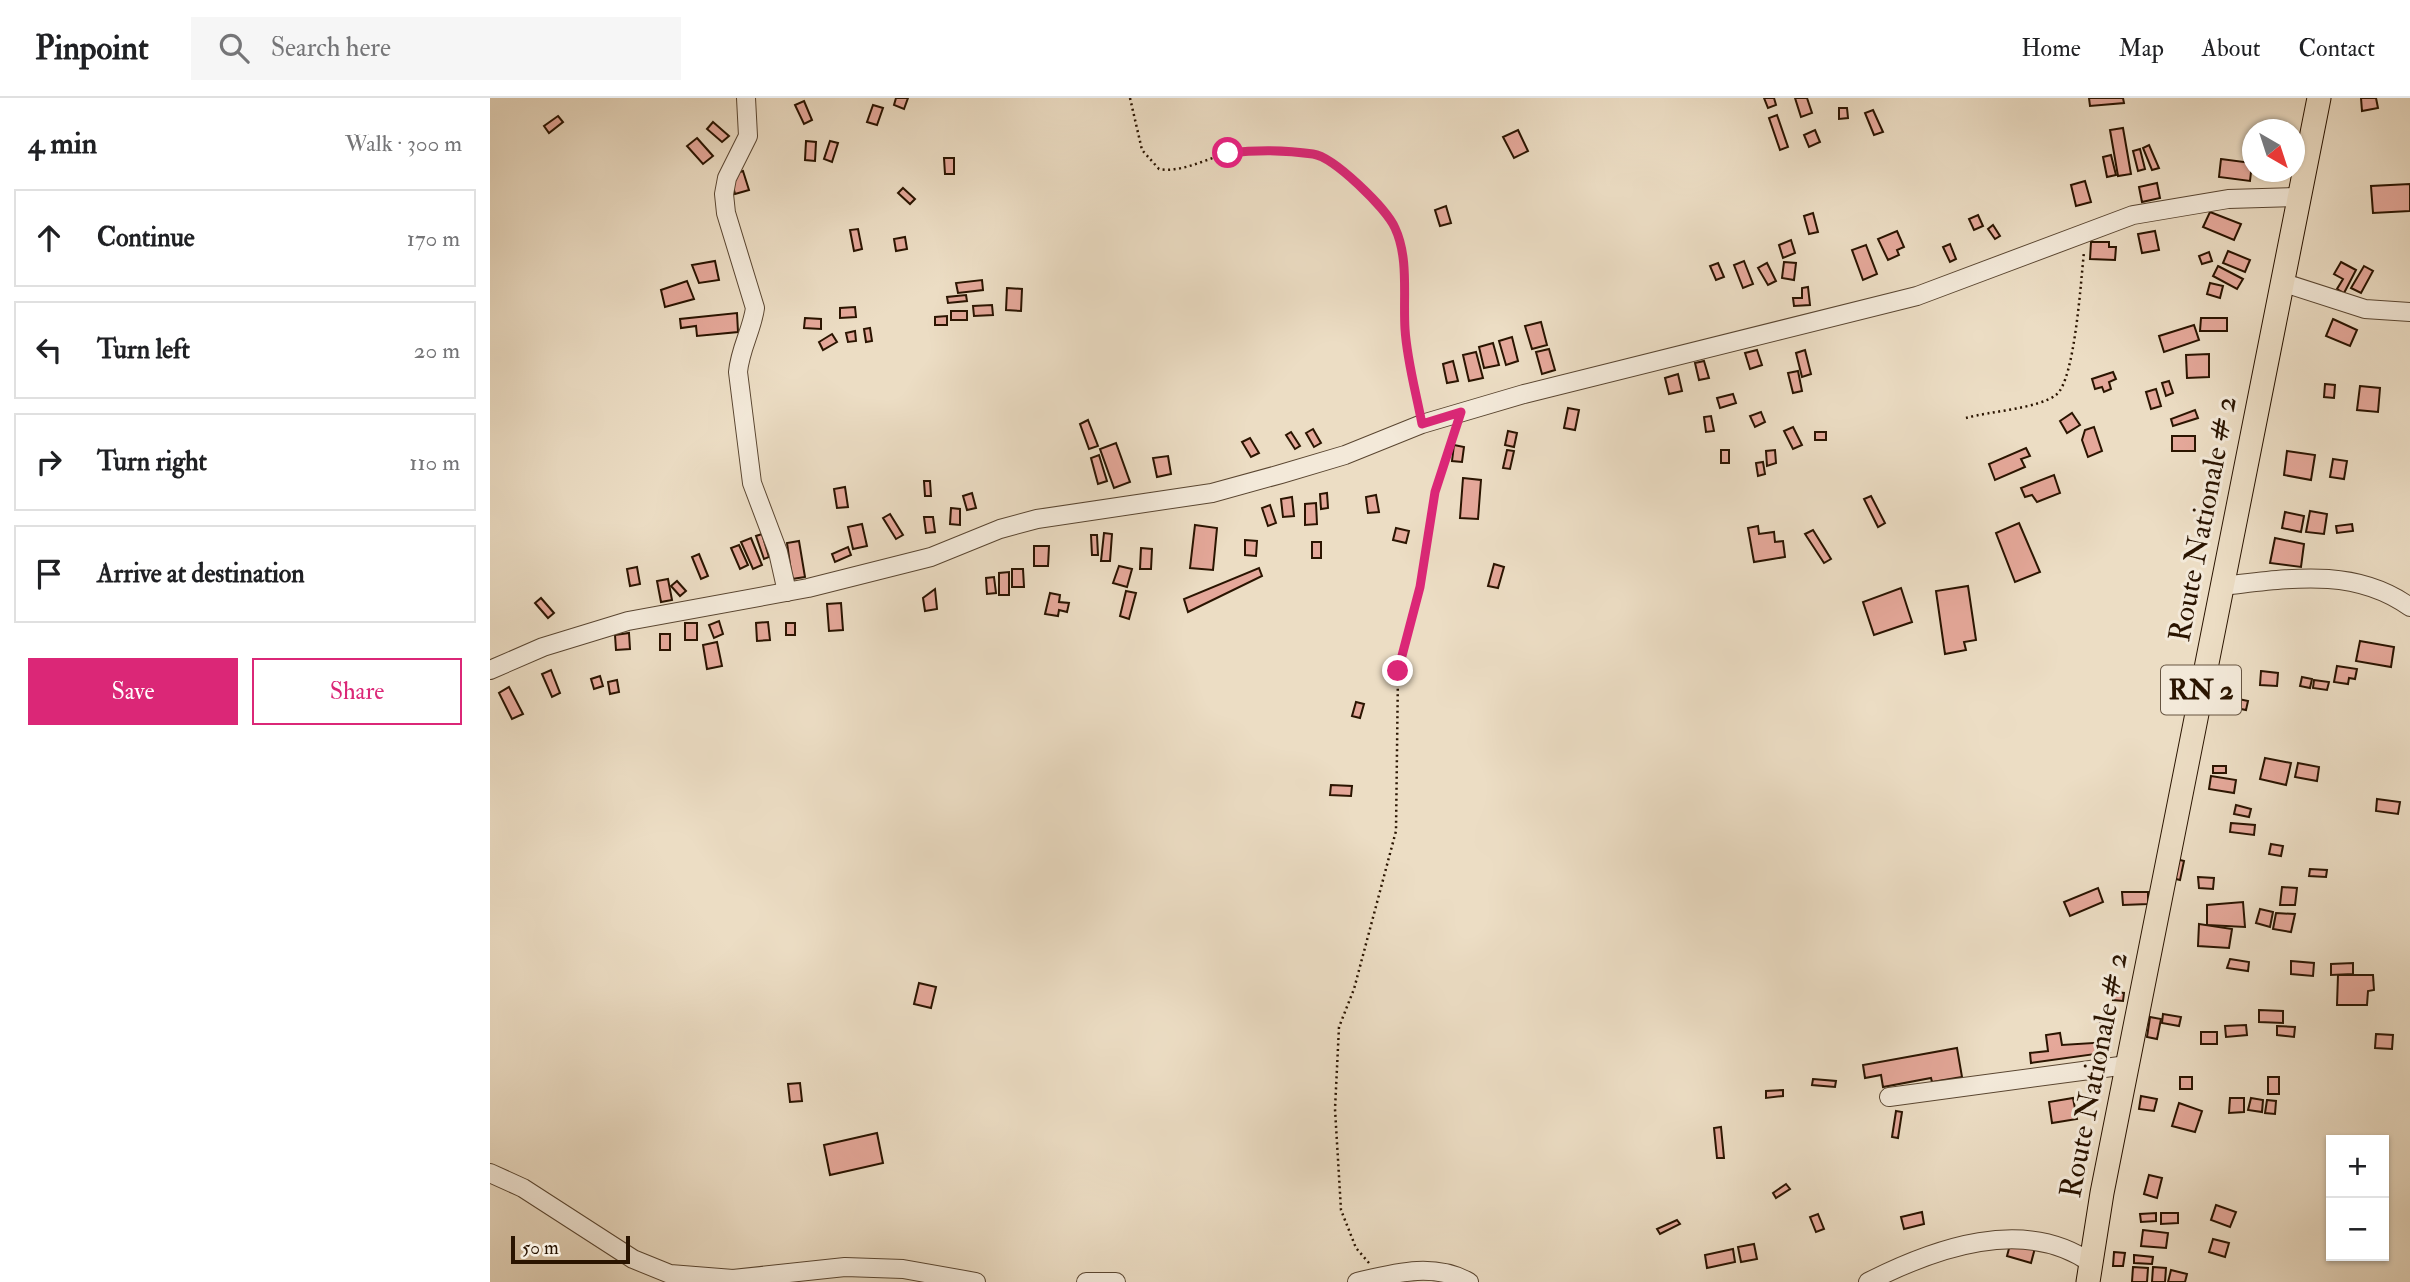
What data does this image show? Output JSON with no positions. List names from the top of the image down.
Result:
{
  "streets": {
    "main road": ["Route Nationale # 2", "RN 2"]
  },
  "scale_bar": "50 m",
  "north": "bottom right",
  "page": {
    "header": "Pinpoint",
    "search": "Search here",
    "nav": [
      "Home",
      "Map",
      "About",
      "Contact"
    ],
    "heading": ["4 min", "Walk · 300 m"],
    "list": [
      ["Continue", "170 m"],
      ["Turn left", "20 m"],
      ["Turn right", "110 m"],
      "Arrive at destination"
    ],
    "buttons": ["Save", "Share"],
    "map_buttons": ["+", "−"],
    "scale": "50 m"
  }
}
